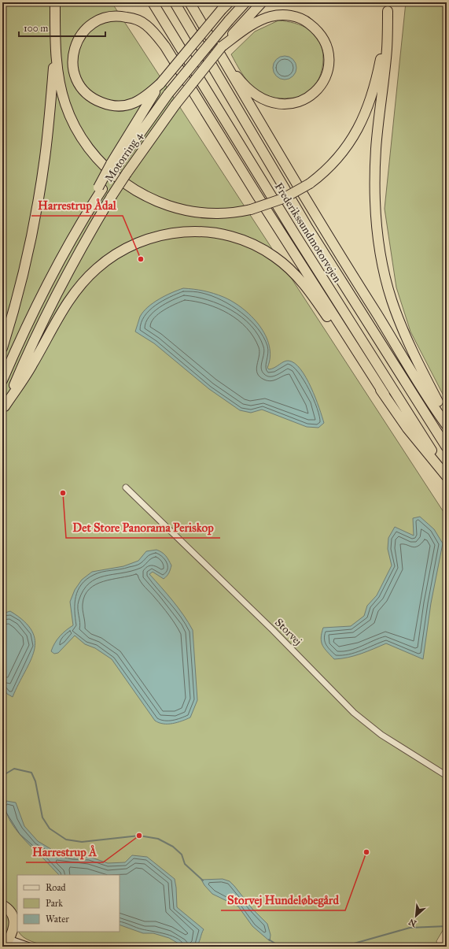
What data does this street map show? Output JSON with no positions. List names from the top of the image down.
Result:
{
  "streets": {
    "highway": ["Motorring 4", "Frederikssundmotorvejen"],
    "street": ["Storvej"]
  },
  "places": [
    "Harrestrup Ådal",
    "Det Store Panorama Periskop",
    "Harrestrup Å",
    "Storvej Hundeløbegård"
  ],
  "legend": ["Road", "Park", "Water"],
  "scale_bar": "100 m",
  "north": "bottom left"
}
